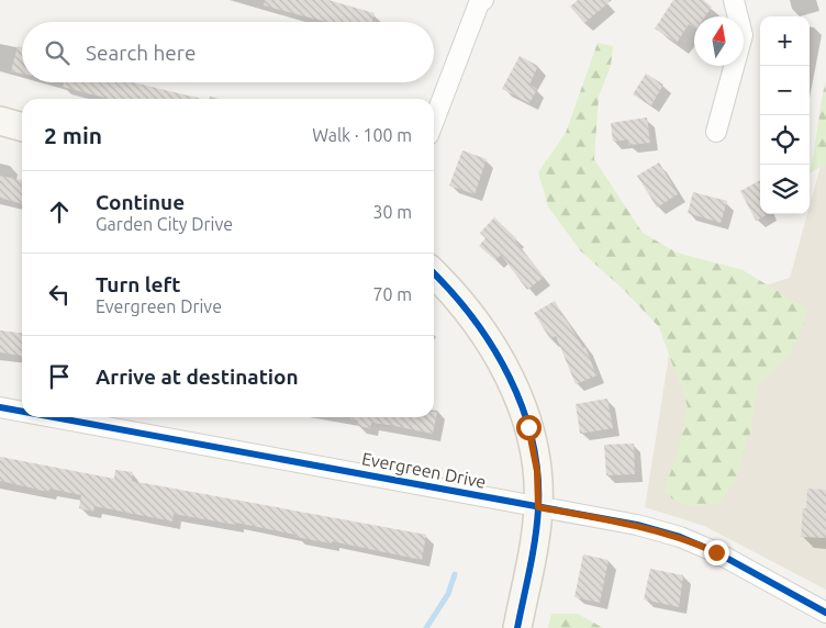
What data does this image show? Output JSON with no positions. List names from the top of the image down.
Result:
{
  "streets": {
    "street": ["Evergreen Drive"]
  },
  "north": "top",
  "page": {
    "map_buttons": ["+", "−"],
    "search": "Search here",
    "heading": ["2 min", "Walk · 100 m"],
    "list": [
      ["Continue", "Garden City Drive", "30 m"],
      ["Turn left", "Evergreen Drive", "70 m"],
      "Arrive at destination"
    ]
  }
}
